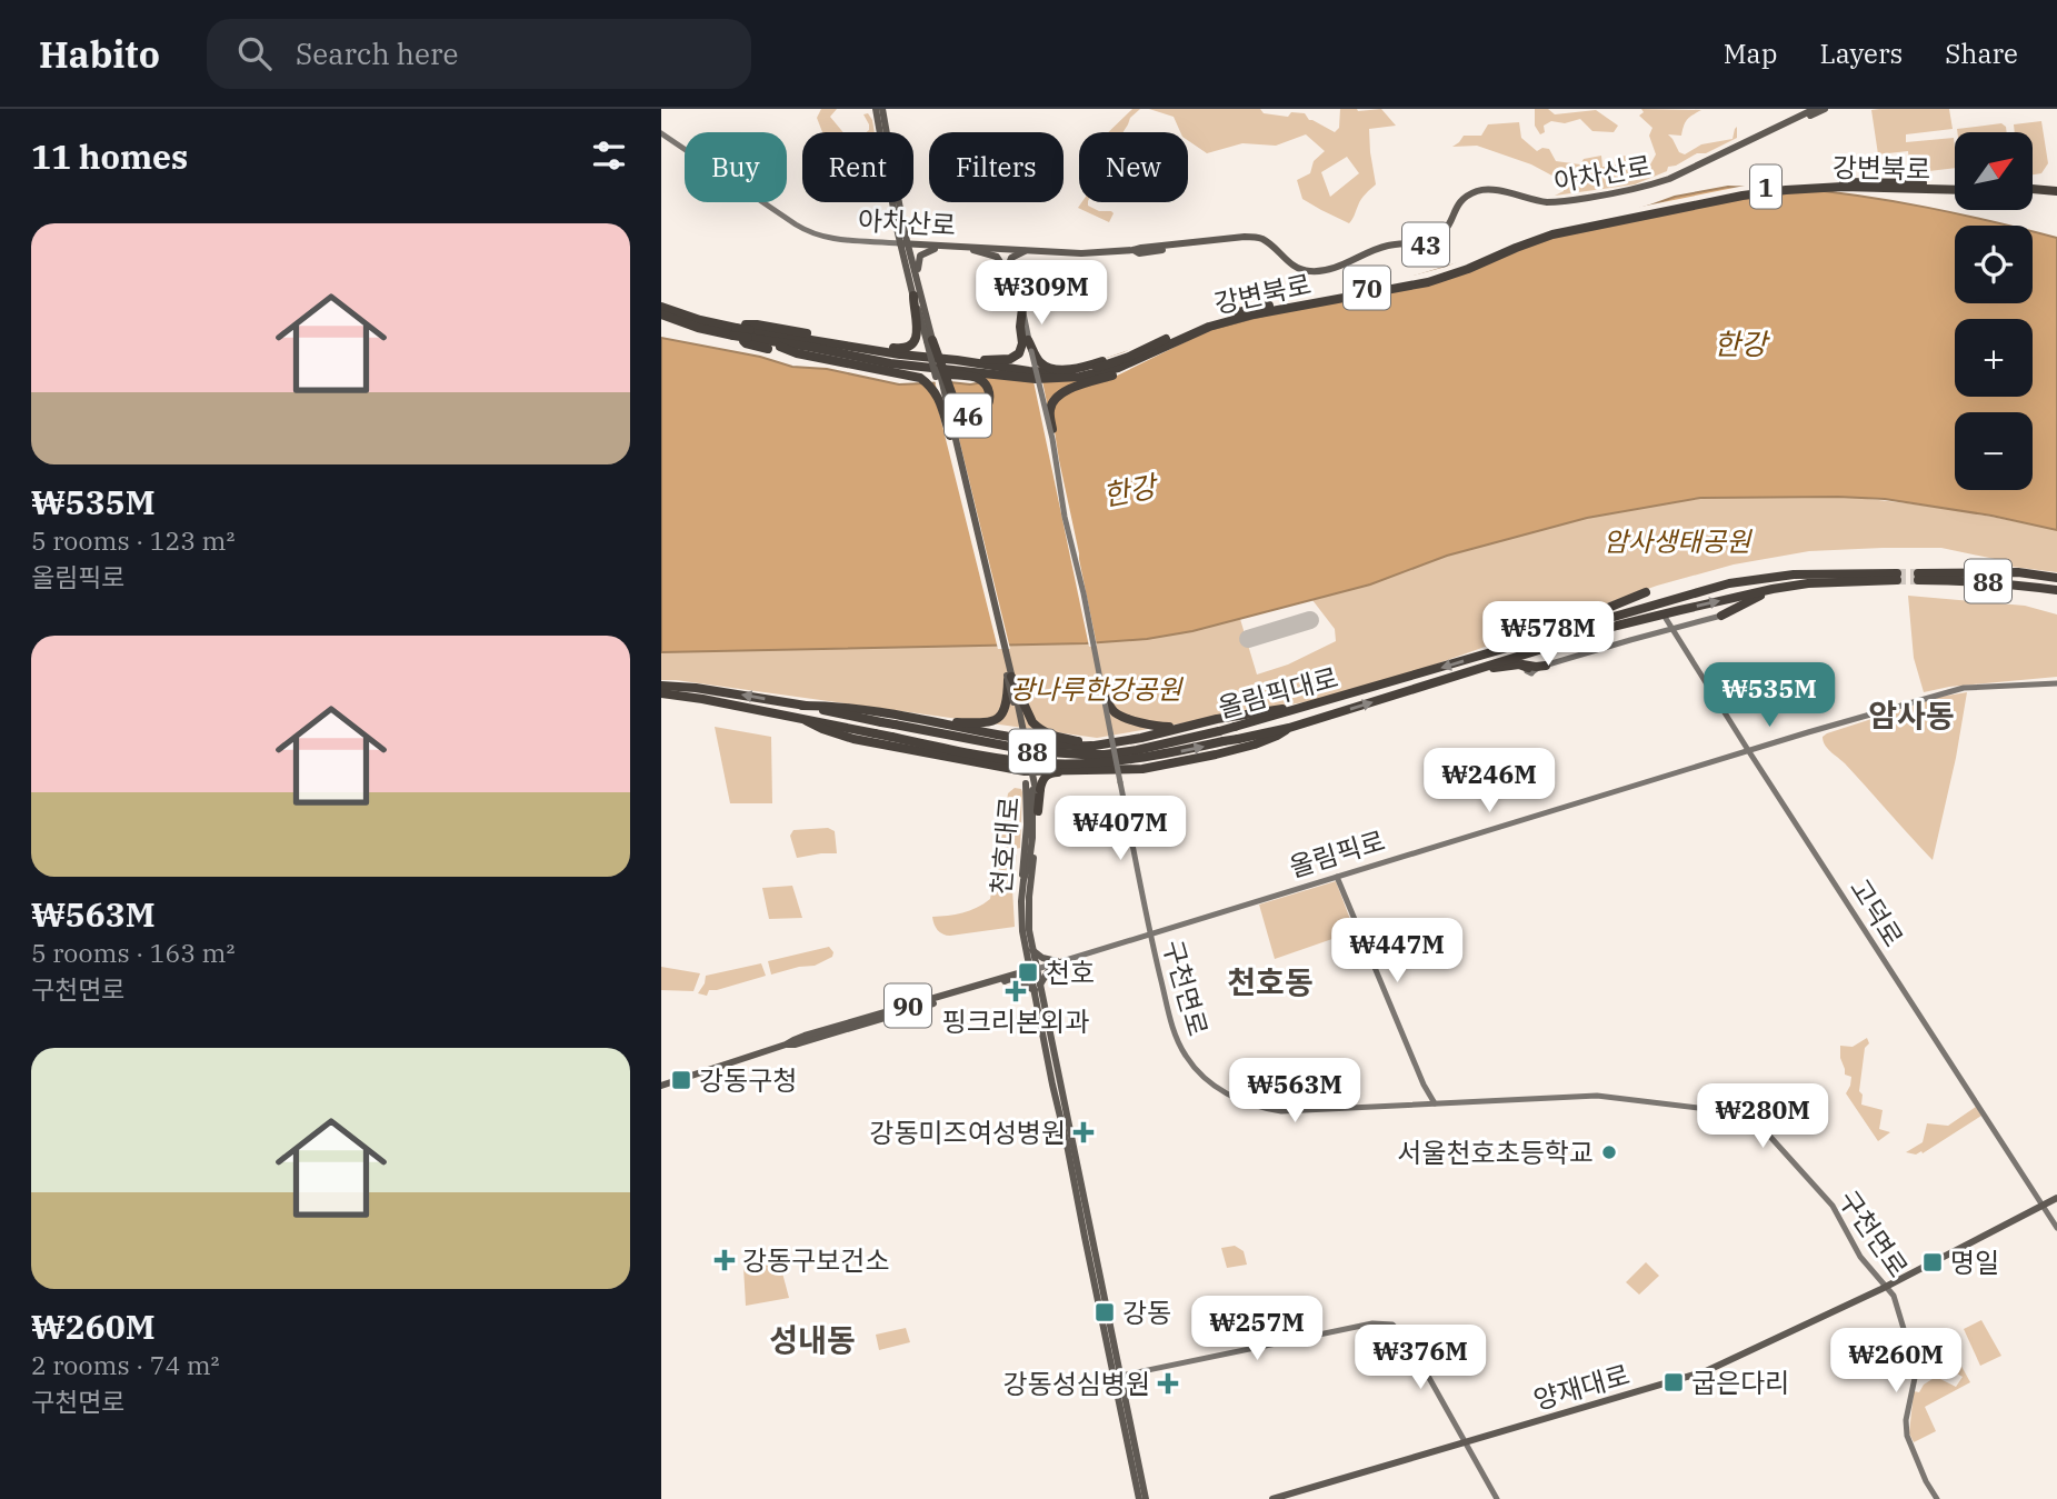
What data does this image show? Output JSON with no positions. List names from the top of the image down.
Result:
{
  "streets": {
    "highway": [
      "강변북로",
      "1",
      "70",
      "46",
      "88",
      "올림픽대로"
    ],
    "main road": [
      "아차산로",
      "43",
      "천호대로",
      "올림픽로",
      "고덕로",
      "구천면로",
      "90",
      "양재대로"
    ]
  },
  "crossings": [
    ["강변북로", "46"],
    ["아차산로", "천호대로"],
    ["46", "천호대로"],
    ["천호대로", "올림픽로"],
    ["올림픽로", "고덕로"],
    ["올림픽로", "구천면로"],
    ["고덕로", "양재대로"],
    ["구천면로", "양재대로"]
  ],
  "districts": ["암사동", "천호동", "성내동"],
  "water": ["한강"],
  "parks": ["암사생태공원", "광나루한강공원"],
  "places": {
    "transit": [
      "천호",
      "강동구청",
      "명일",
      "강동",
      "굽은다리"
    ],
    "health": [
      "핑크리본외과",
      "강동미즈여성병원",
      "강동구보건소",
      "강동성심병원"
    ],
    "other": ["서울천호초등학교"]
  },
  "north": "top right",
  "page": {
    "header": "Habito",
    "search": "Search here",
    "nav": ["Map", "Layers", "Share"],
    "heading": "11 homes",
    "map_buttons": ["+", "−"],
    "chip": [
      "Buy",
      "Rent",
      "Filters",
      "New"
    ],
    "list": [
      {
        "name": "₩535M",
        "note": "5 rooms · 123 m² · 올림픽로"
      },
      {
        "name": "₩563M",
        "note": "5 rooms · 163 m² · 구천면로"
      },
      {
        "name": "₩260M",
        "note": "2 rooms · 74 m² · 구천면로"
      }
    ],
    "price": [
      "₩309M",
      "₩578M",
      "₩535M",
      "₩246M",
      "₩407M",
      "₩447M",
      "₩563M",
      "₩280M",
      "₩257M",
      "₩376M",
      "₩260M"
    ]
  }
}
